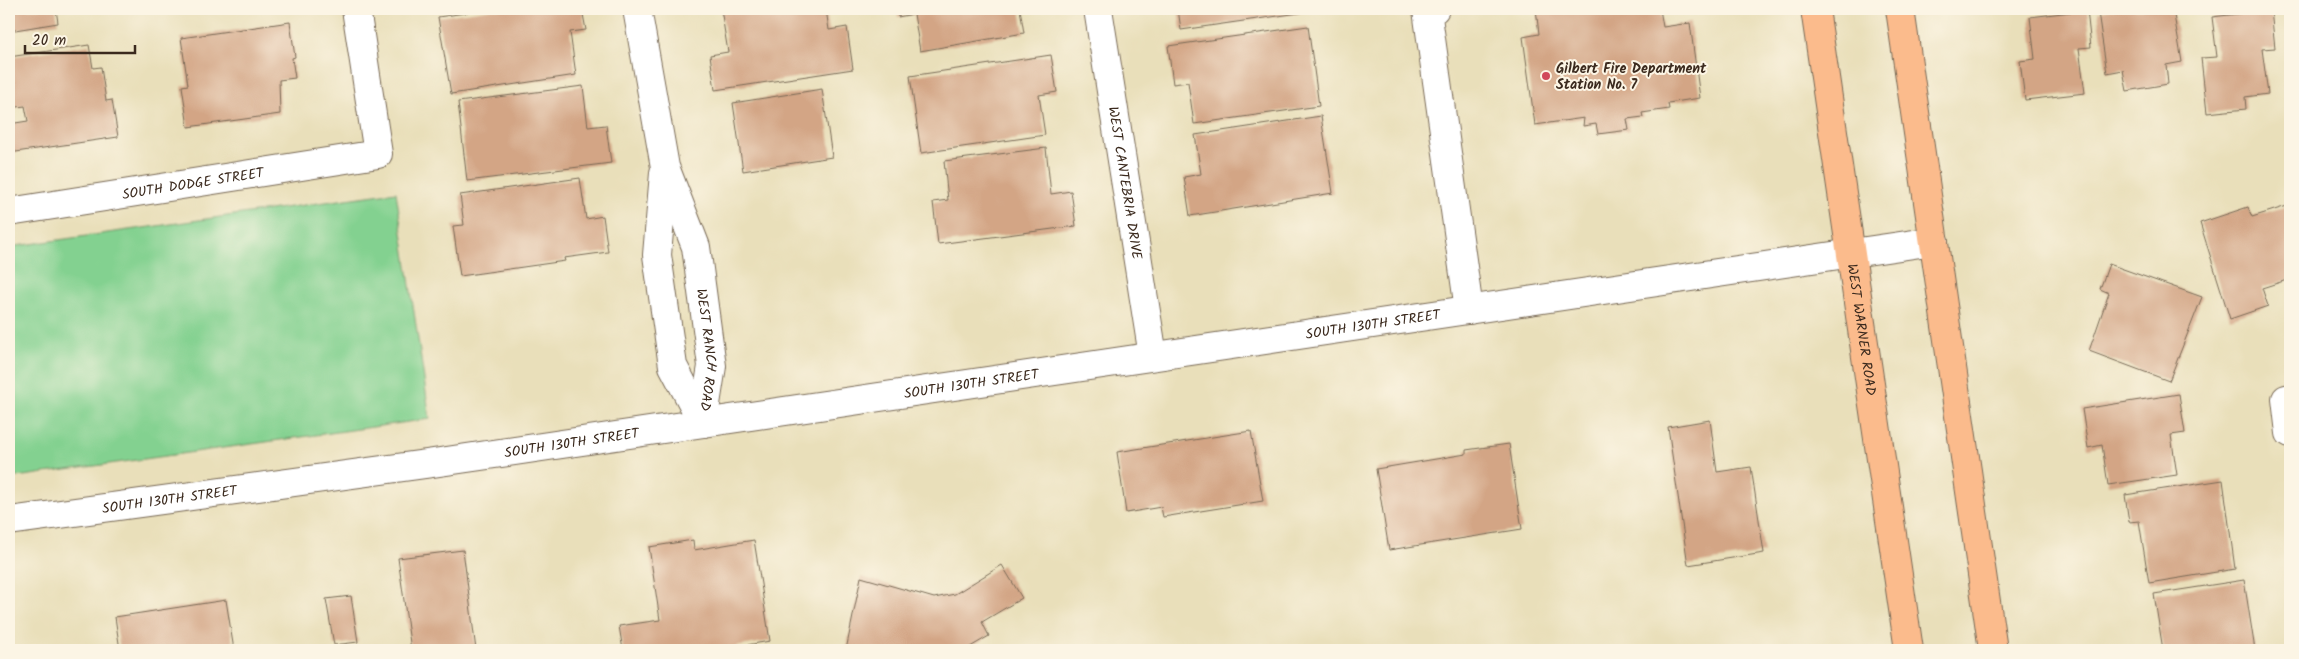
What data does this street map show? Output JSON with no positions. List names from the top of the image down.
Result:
{
  "streets": {
    "main road": ["WEST WARNER ROAD"],
    "street": [
      "SOUTH DODGE STREET",
      "WEST CANTEBRIA DRIVE",
      "SOUTH 130TH STREET",
      "WEST RANCH ROAD"
    ]
  },
  "crossings": [
    ["WEST CANTEBRIA DRIVE", "SOUTH 130TH STREET"],
    ["SOUTH 130TH STREET", "WEST WARNER ROAD"],
    ["SOUTH 130TH STREET", "WEST RANCH ROAD"]
  ],
  "places": ["Gilbert Fire Department Station No. 7"],
  "scale_bar": "20 m"
}
